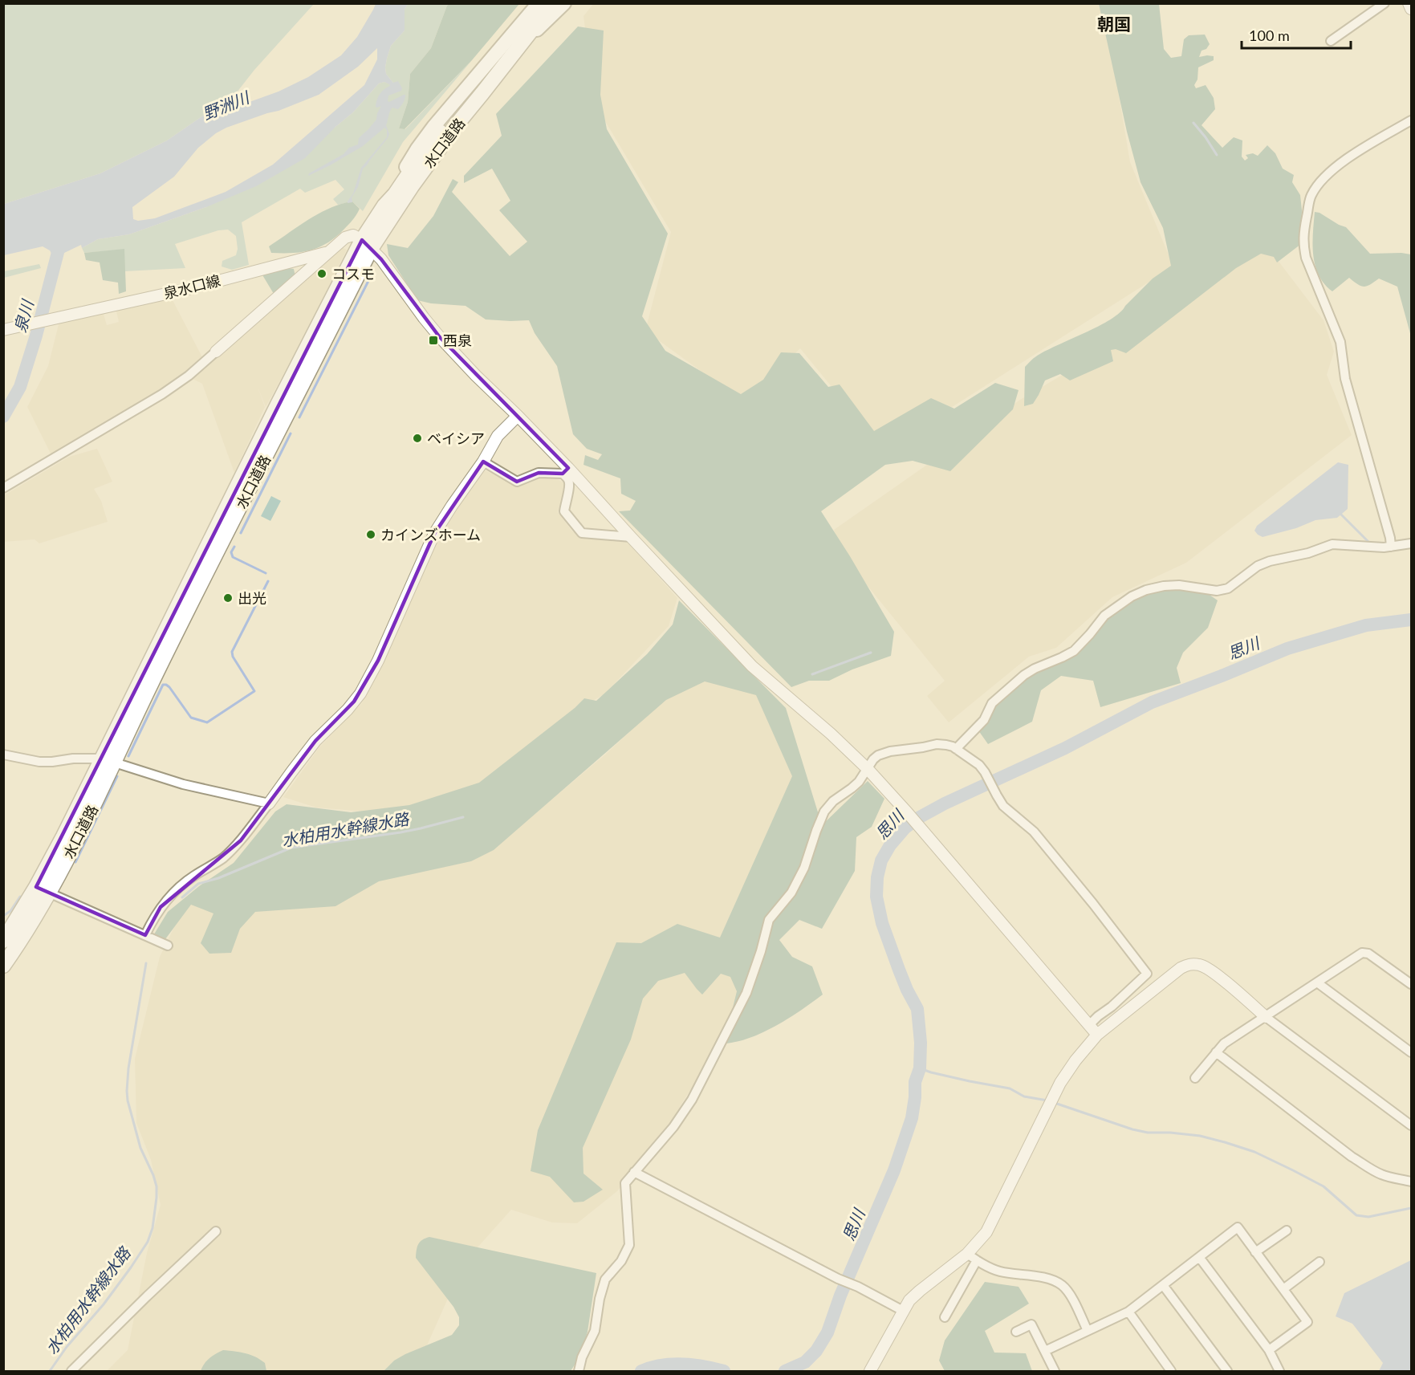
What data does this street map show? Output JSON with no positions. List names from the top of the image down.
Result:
{
  "streets": {
    "highway": ["水口道路"],
    "street": ["泉水口線"]
  },
  "crossings": [
    ["水口道路", "泉水口線"]
  ],
  "districts": ["朝国"],
  "water": [
    "野洲川",
    "泉川",
    "思川",
    "水柏用水幹線水路"
  ],
  "places": {
    "other": [
      "コスモ",
      "ベイシア",
      "カインズホーム",
      "出光"
    ],
    "transit": ["西泉"]
  },
  "scale_bar": "100 m"
}
